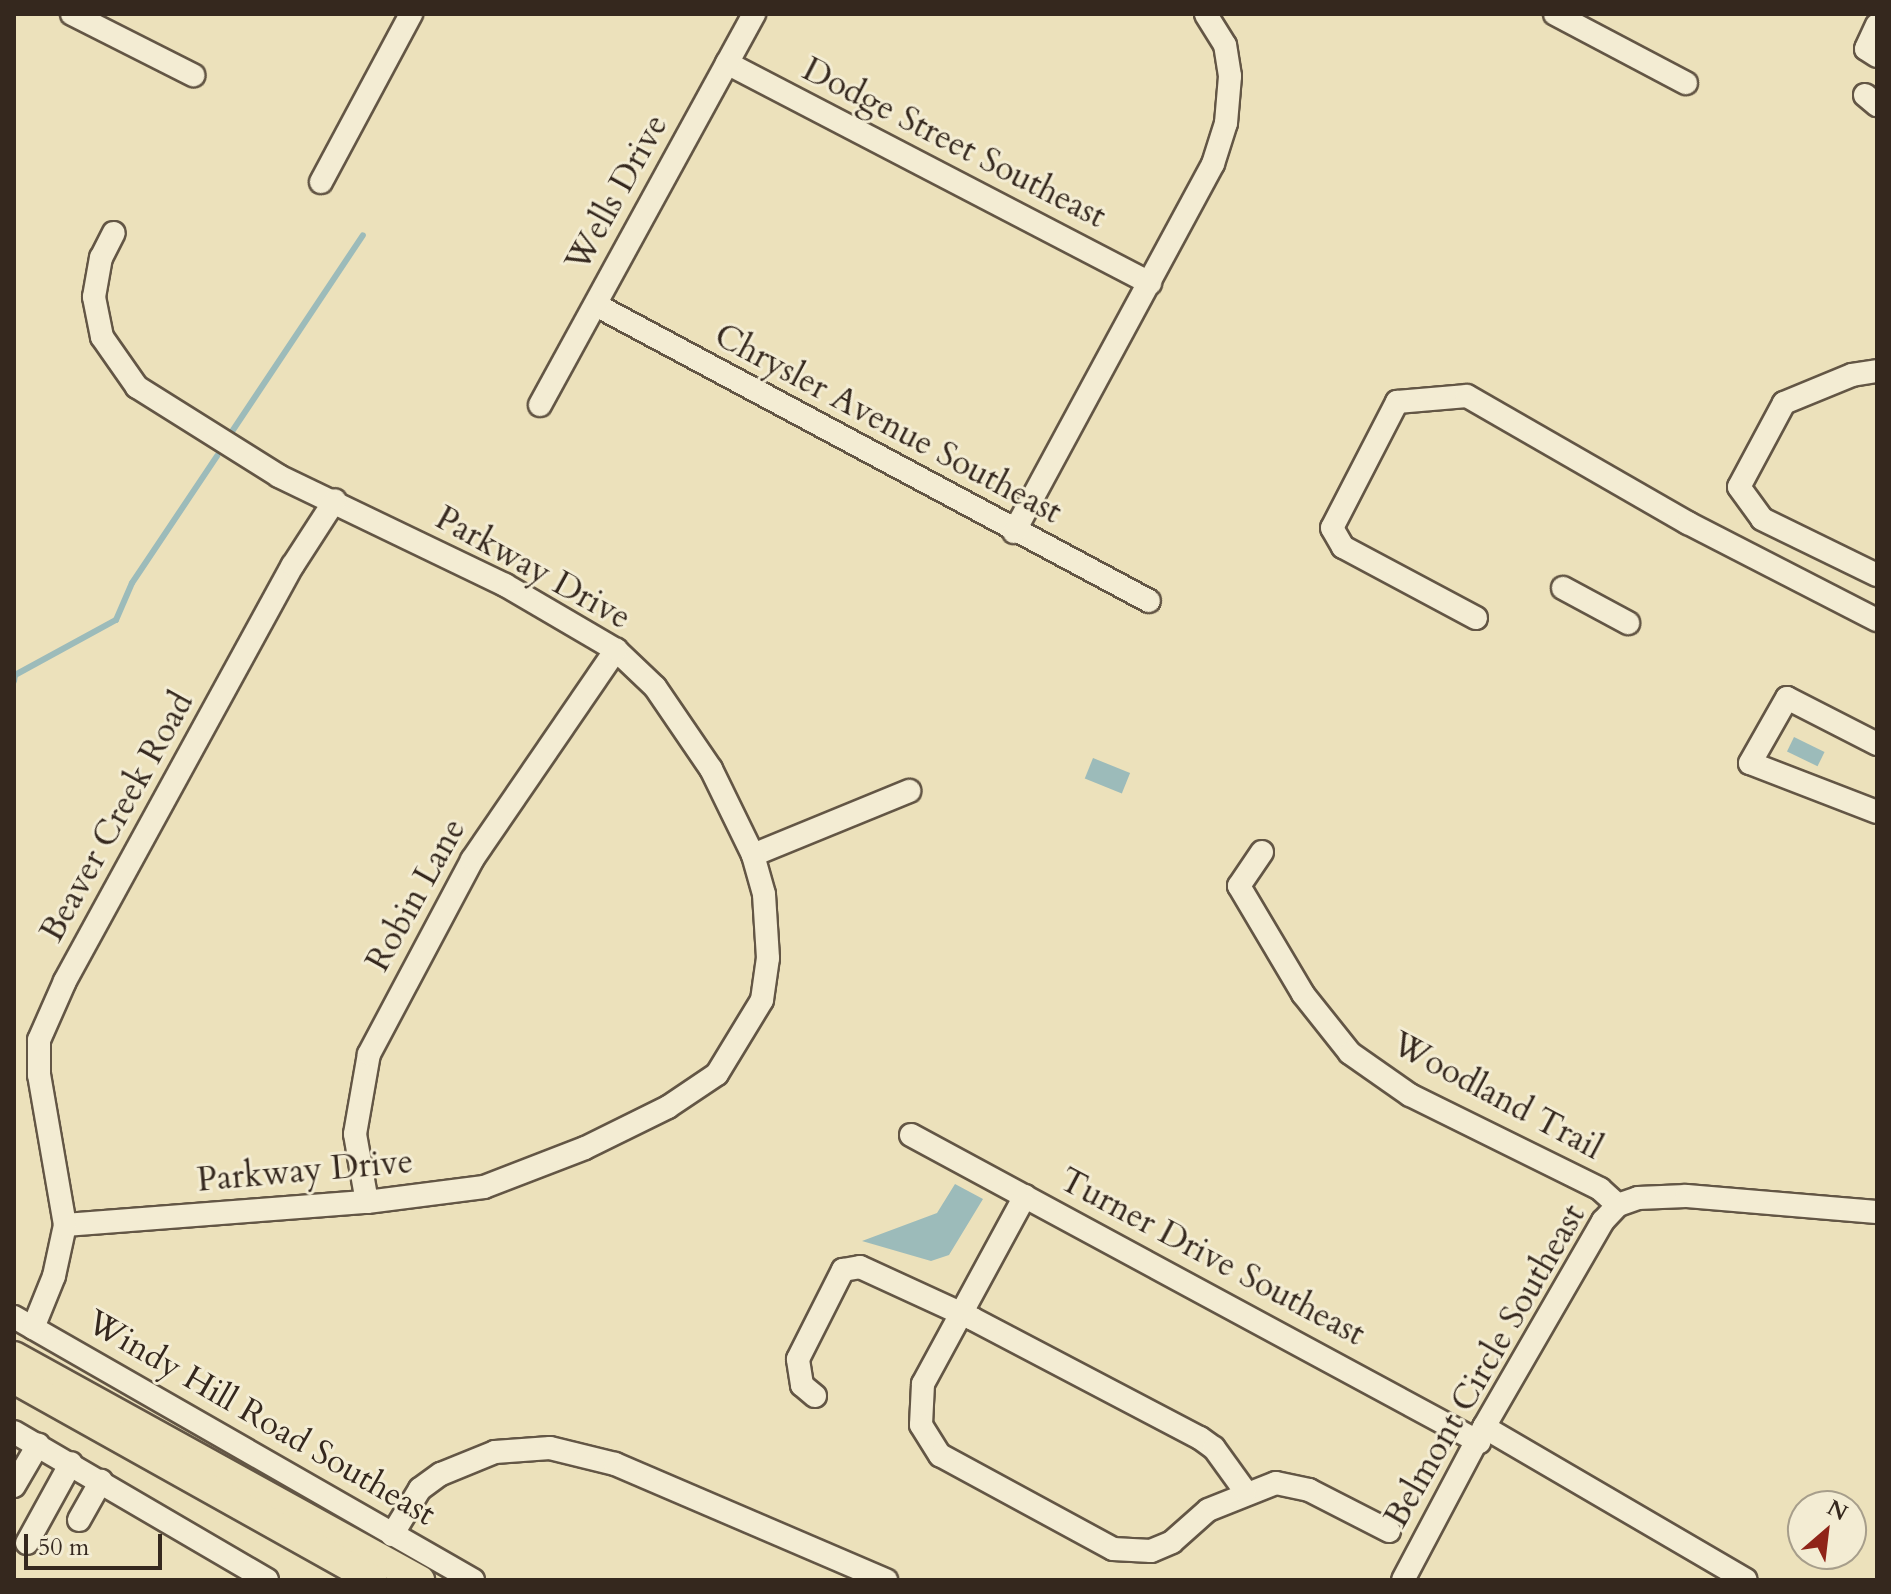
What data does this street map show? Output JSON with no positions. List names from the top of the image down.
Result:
{
  "streets": {
    "main road": ["Windy Hill Road Southeast"],
    "street": [
      "Dodge Street Southeast",
      "Wells Drive",
      "Chrysler Avenue Southeast",
      "Parkway Drive",
      "Beaver Creek Road",
      "Robin Lane",
      "Woodland Trail",
      "Turner Drive Southeast",
      "Belmont Circle Southeast"
    ]
  },
  "crossings": [
    ["Dodge Street Southeast", "Wells Drive"],
    ["Wells Drive", "Chrysler Avenue Southeast"],
    ["Parkway Drive", "Beaver Creek Road"],
    ["Parkway Drive", "Robin Lane"],
    ["Beaver Creek Road", "Windy Hill Road Southeast"],
    ["Woodland Trail", "Belmont Circle Southeast"],
    ["Turner Drive Southeast", "Belmont Circle Southeast"]
  ],
  "scale_bar": "50 m",
  "north": "top right"
}
